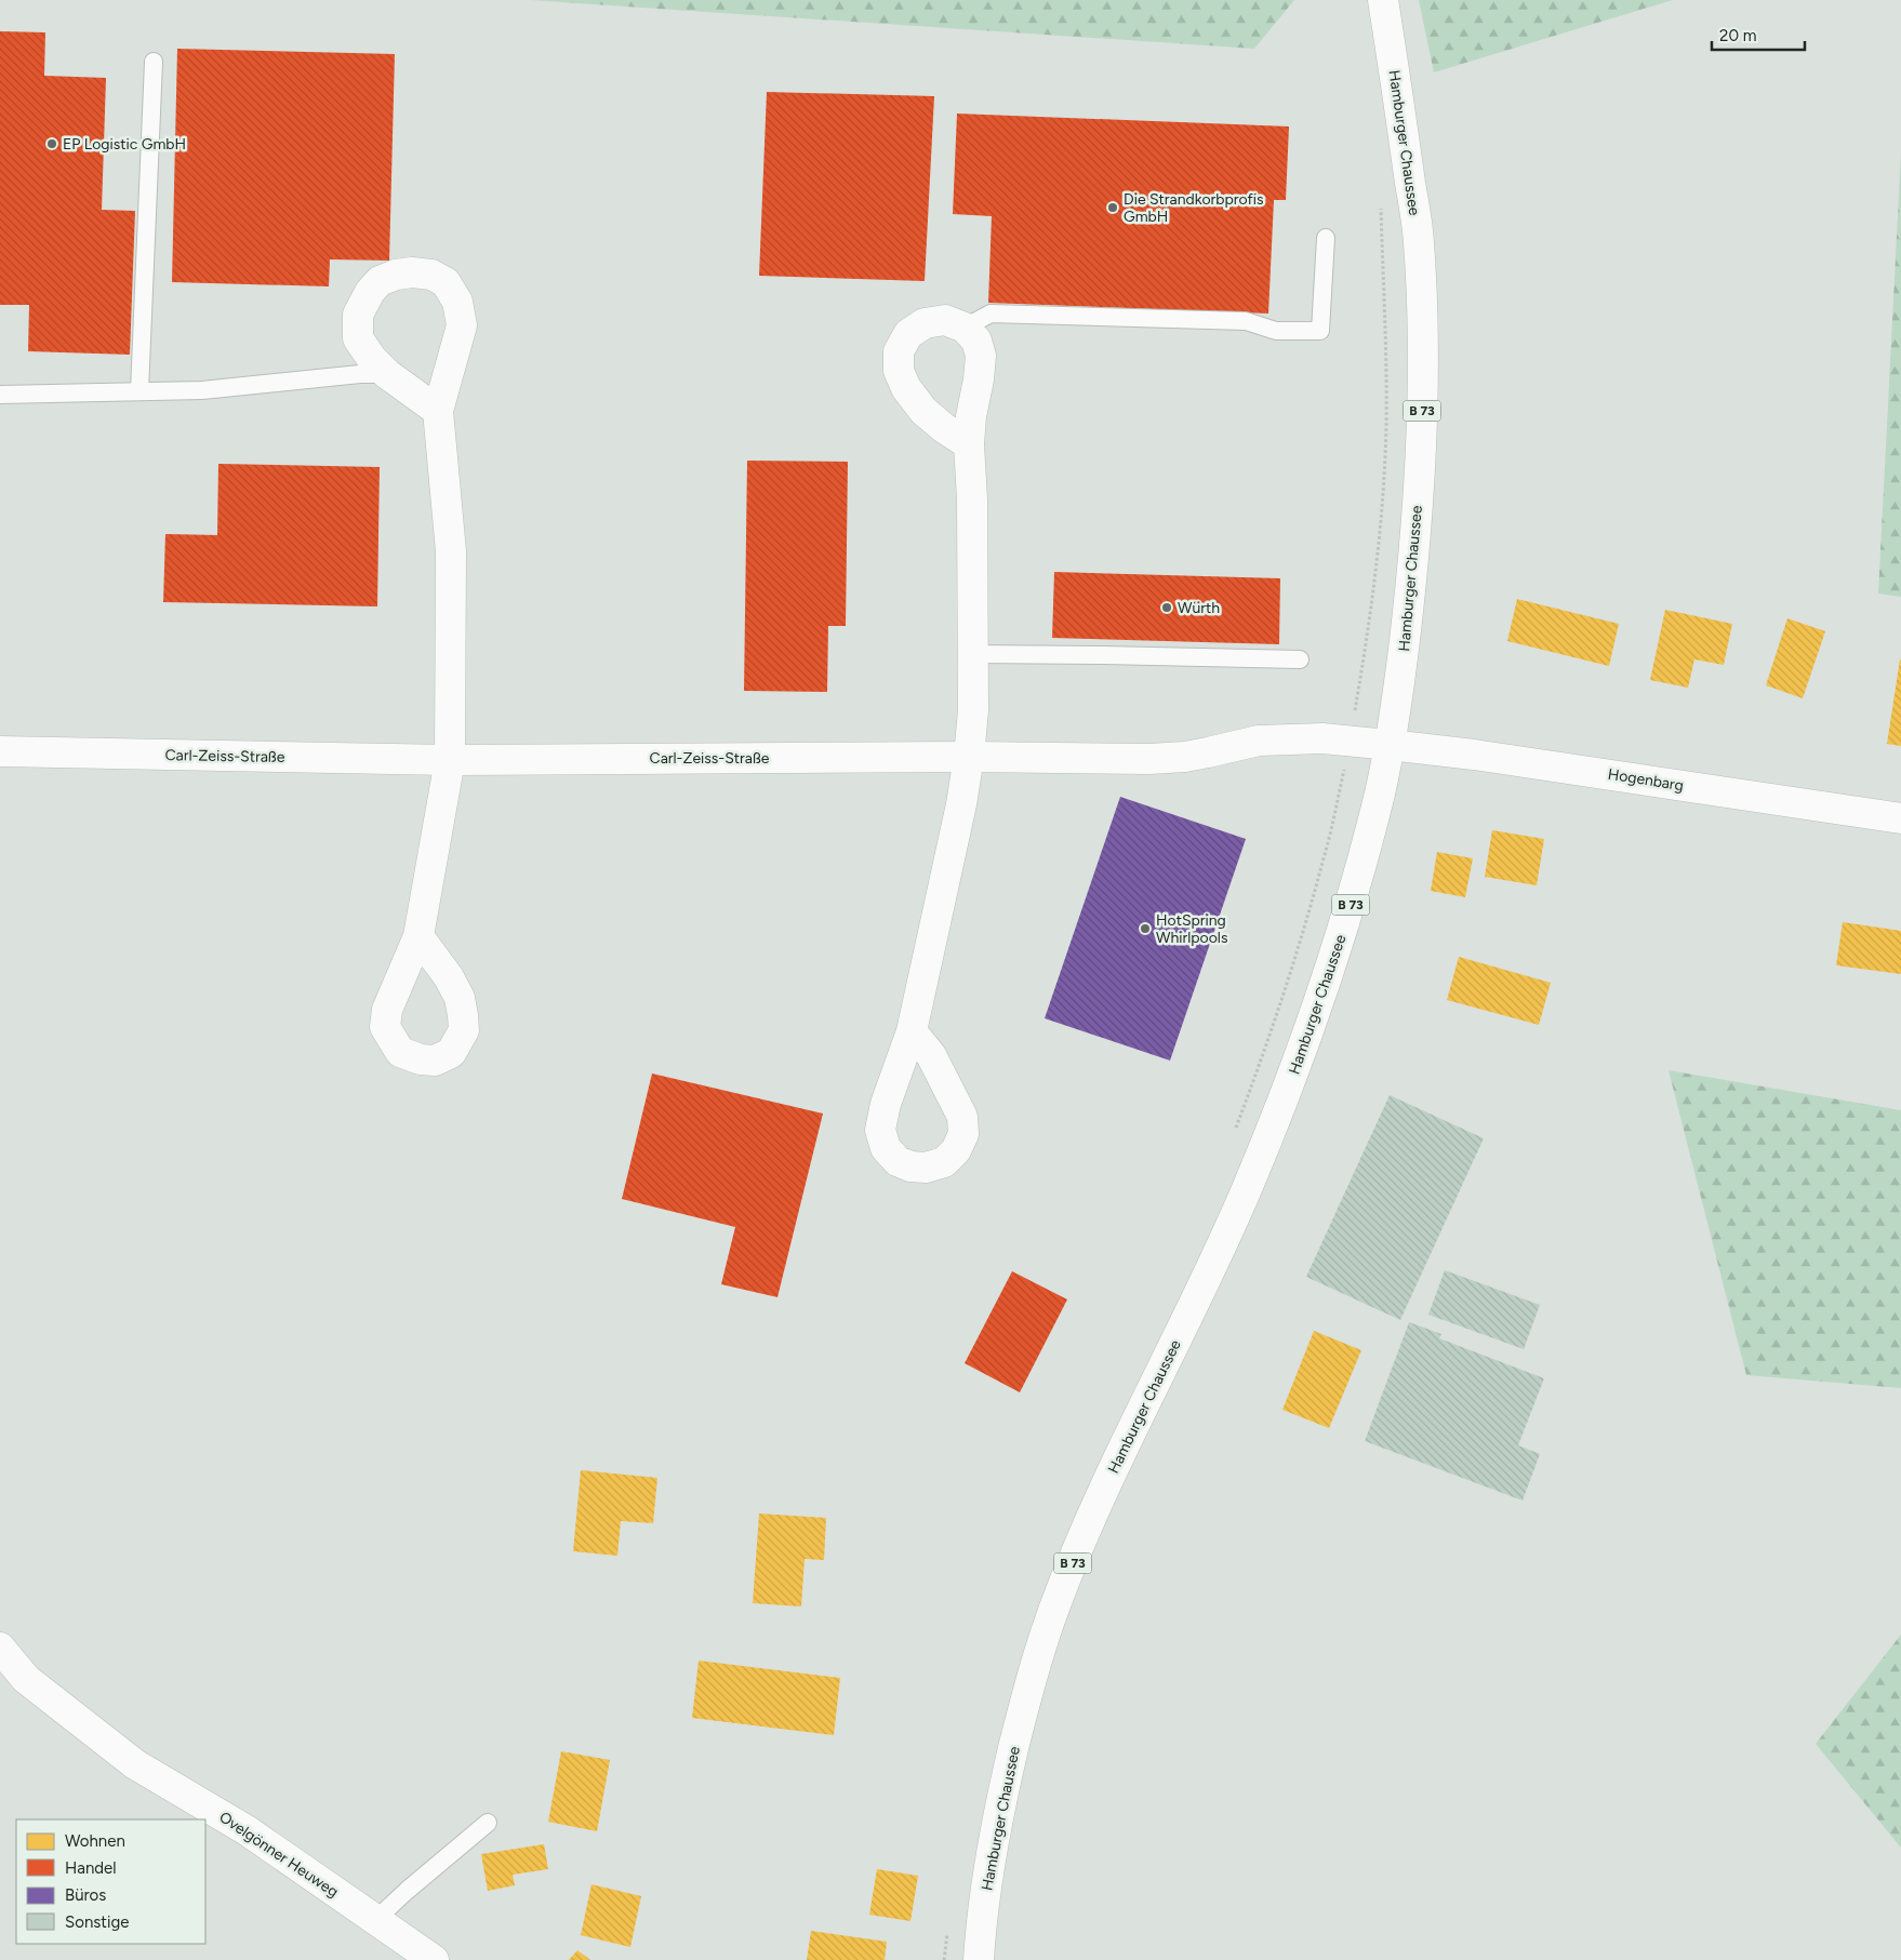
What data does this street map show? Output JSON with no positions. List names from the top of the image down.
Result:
{
  "streets": {
    "street": [
      "Hamburger Chaussee",
      "B 73",
      "Carl-Zeiss-Straße",
      "Hogenbarg",
      "Ovelgönner Heuweg"
    ]
  },
  "crossings": [
    ["Hamburger Chaussee", "Carl-Zeiss-Straße"],
    ["Hamburger Chaussee", "Hogenbarg"],
    ["Carl-Zeiss-Straße", "Hogenbarg"]
  ],
  "places": [
    "EP Logistic GmbH",
    "Die Strandkorbprofis GmbH",
    "Würth",
    "HotSpring Whirlpools"
  ],
  "legend": [
    "Wohnen",
    "Handel",
    "Büros",
    "Sonstige"
  ],
  "scale_bar": "20 m"
}
